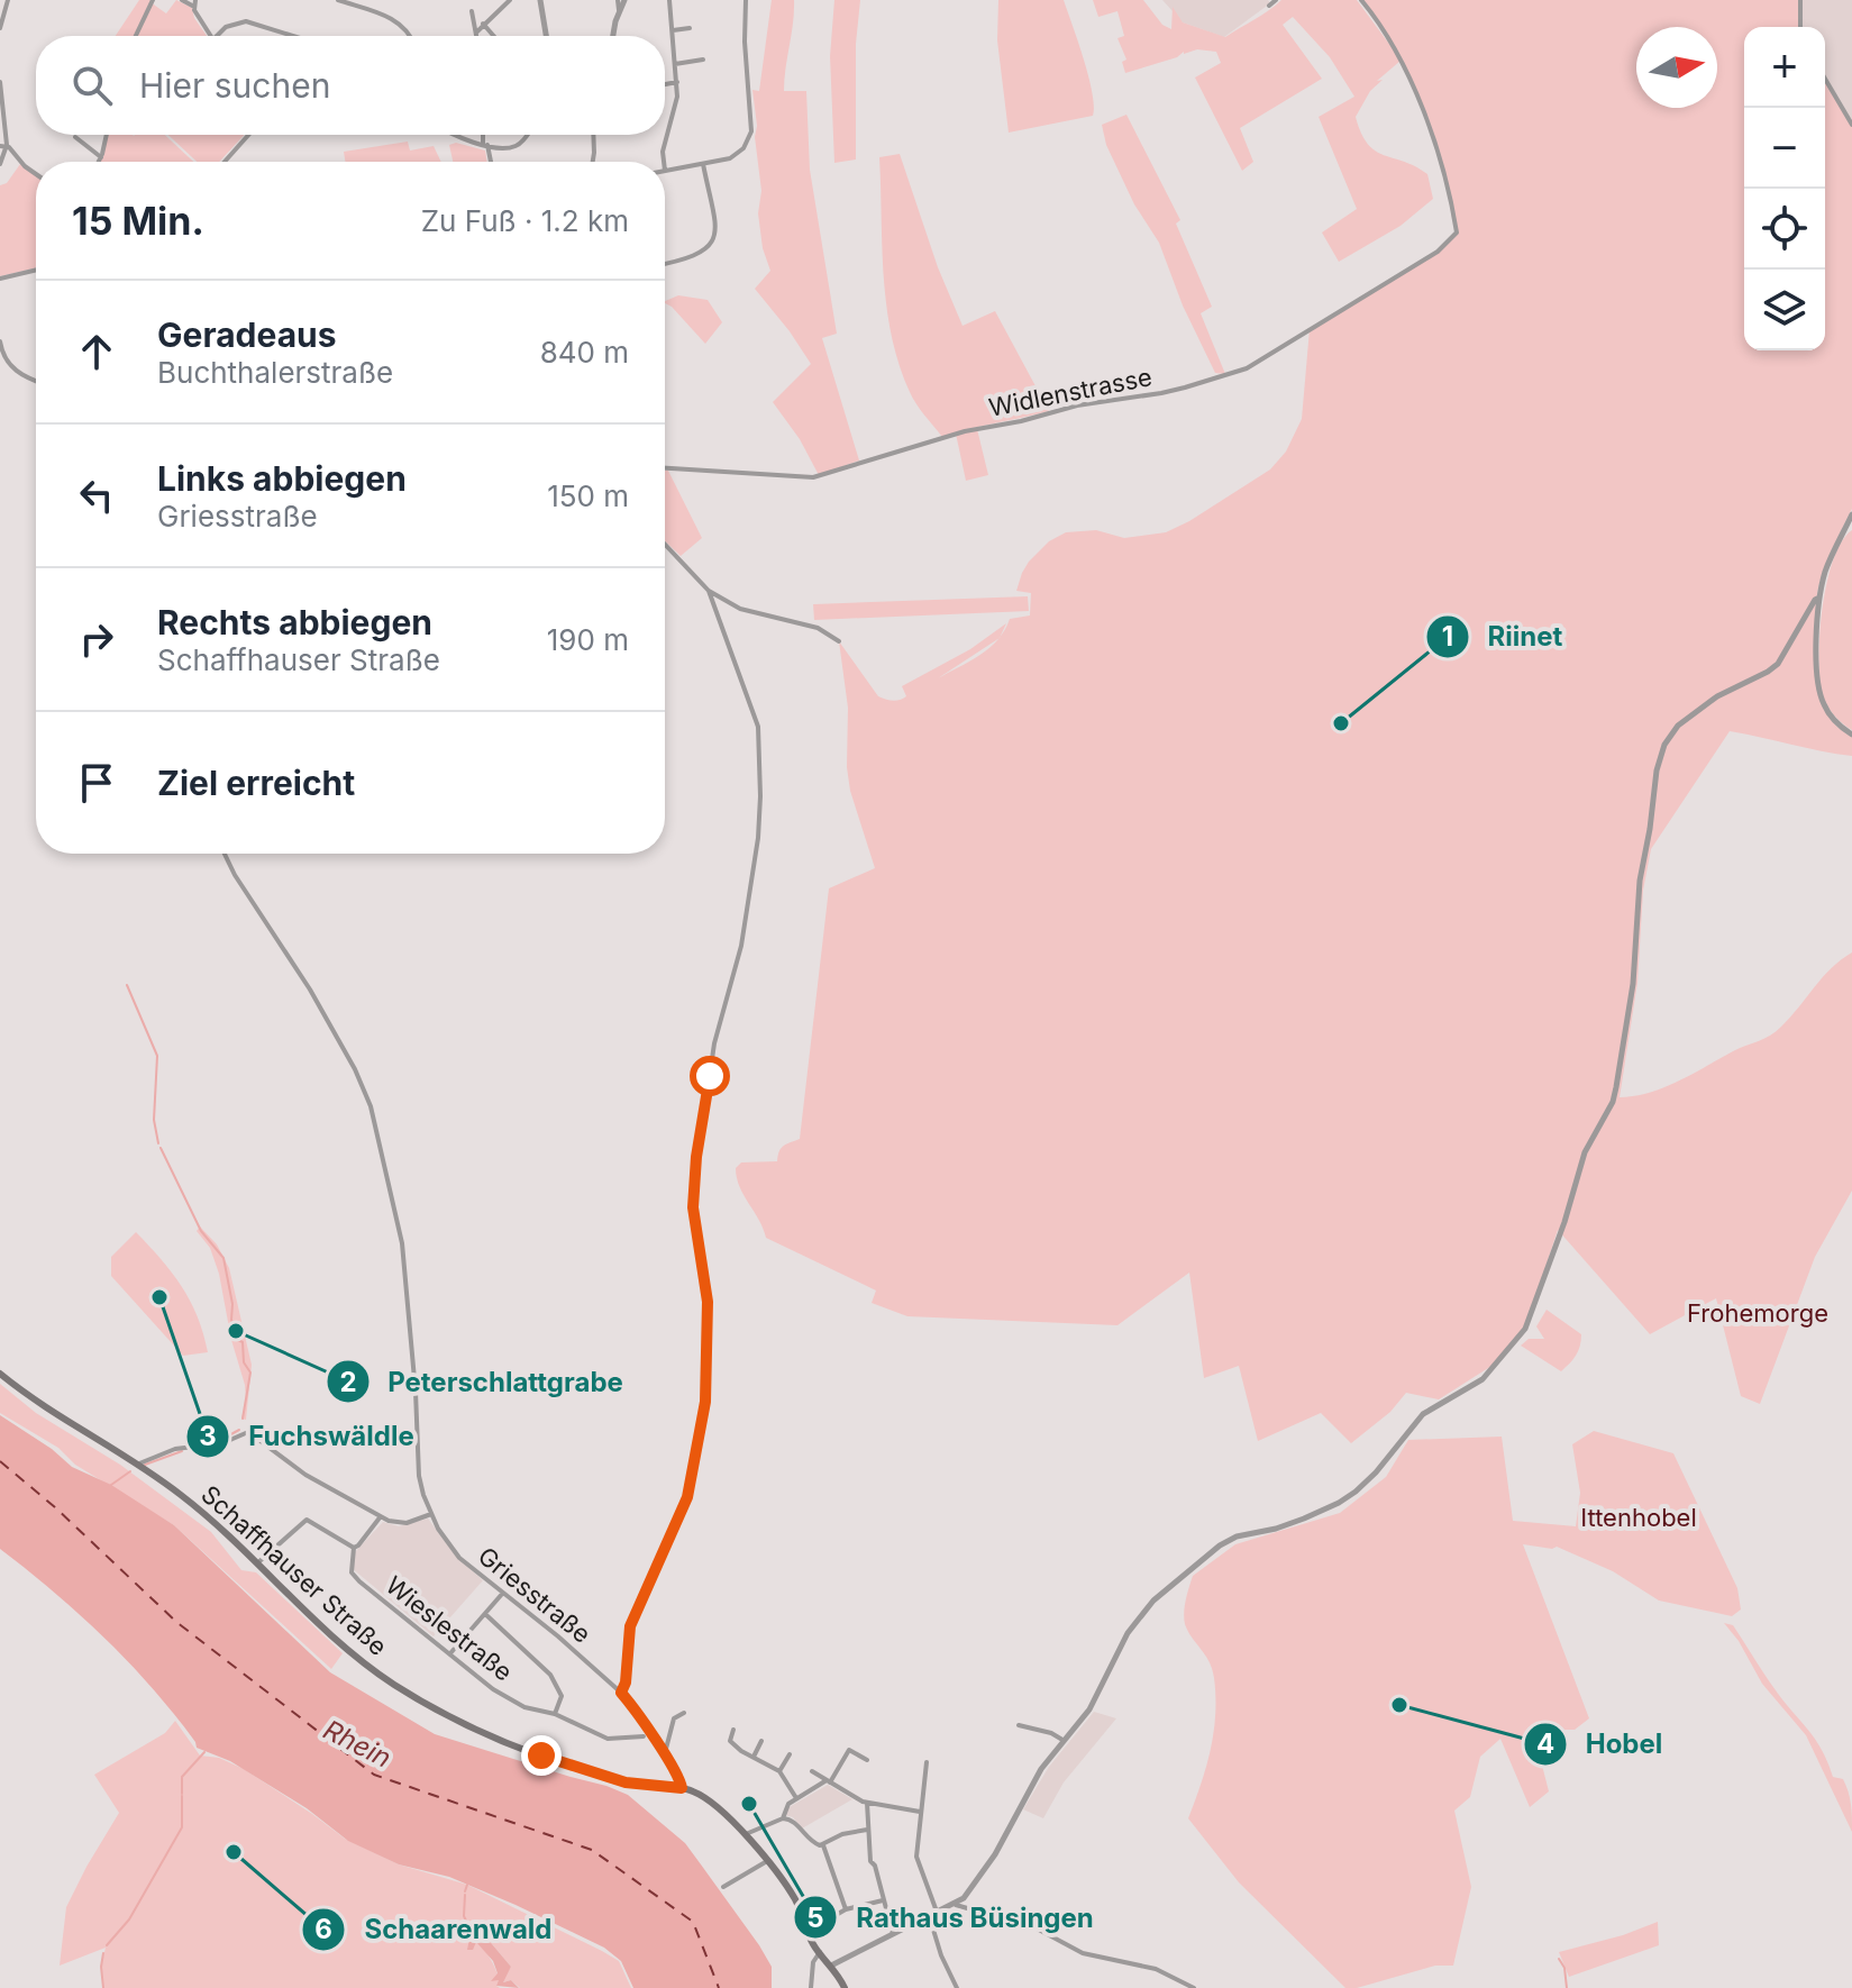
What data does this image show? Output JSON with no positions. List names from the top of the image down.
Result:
{
  "streets": {
    "main road": ["Schaffhauser Straße"],
    "street": ["Widlenstrasse", "Griesstraße", "Wieslestraße"]
  },
  "crossings": [
    ["Schaffhauser Straße", "Griesstraße"]
  ],
  "water": ["Rhein"],
  "parks": ["Frohemorge", "Ittenhobel"],
  "places": [
    "Riinet",
    "Fuchswäldle",
    "Peterschlattgrabe",
    "Hobel",
    "Rathaus Büsingen",
    "Schaarenwald"
  ],
  "north": "right",
  "page": {
    "map_buttons": ["+", "−"],
    "search": "Hier suchen",
    "heading": ["15 Min.", "Zu Fuß · 1.2 km"],
    "list": [
      ["Geradeaus", "Buchthalerstraße", "840 m"],
      ["Links abbiegen", "Griesstraße", "150 m"],
      ["Rechts abbiegen", "Schaffhauser Straße", "190 m"],
      "Ziel erreicht"
    ]
  }
}
